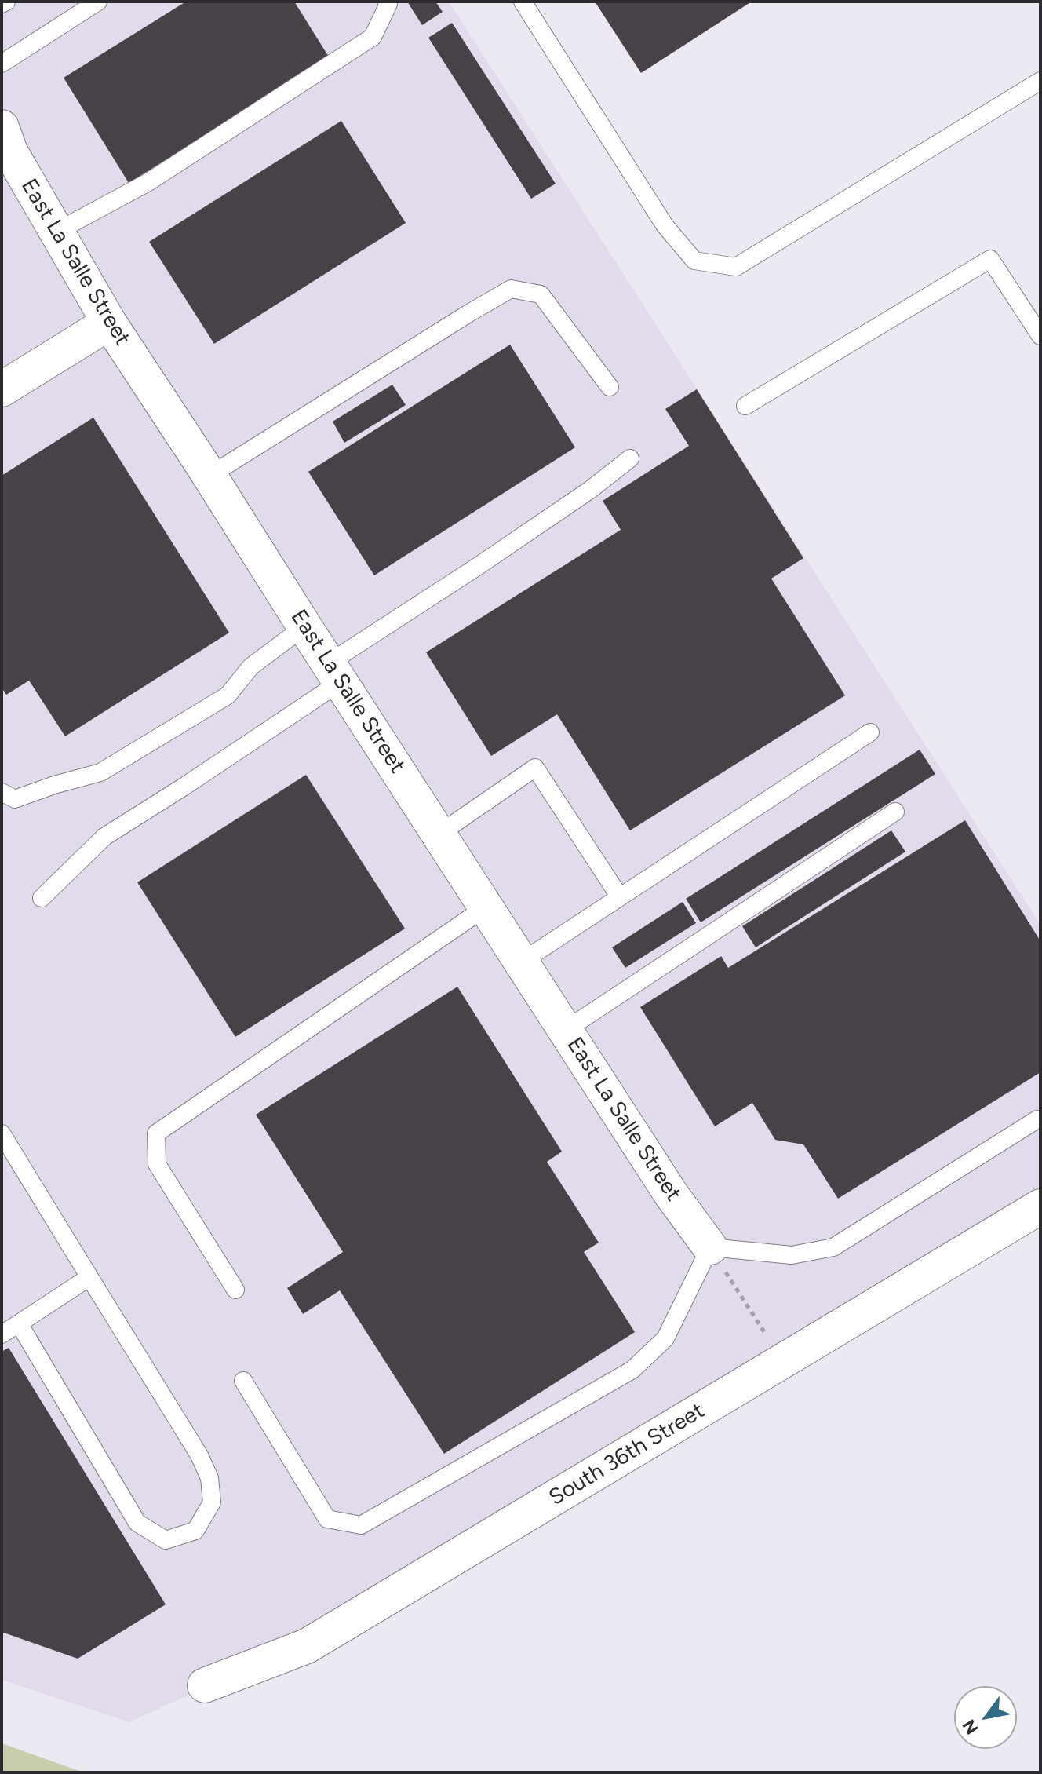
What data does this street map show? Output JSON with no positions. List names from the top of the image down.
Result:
{
  "streets": {
    "street": ["East La Salle Street", "South 36th Street"]
  },
  "north": "bottom left"
}
